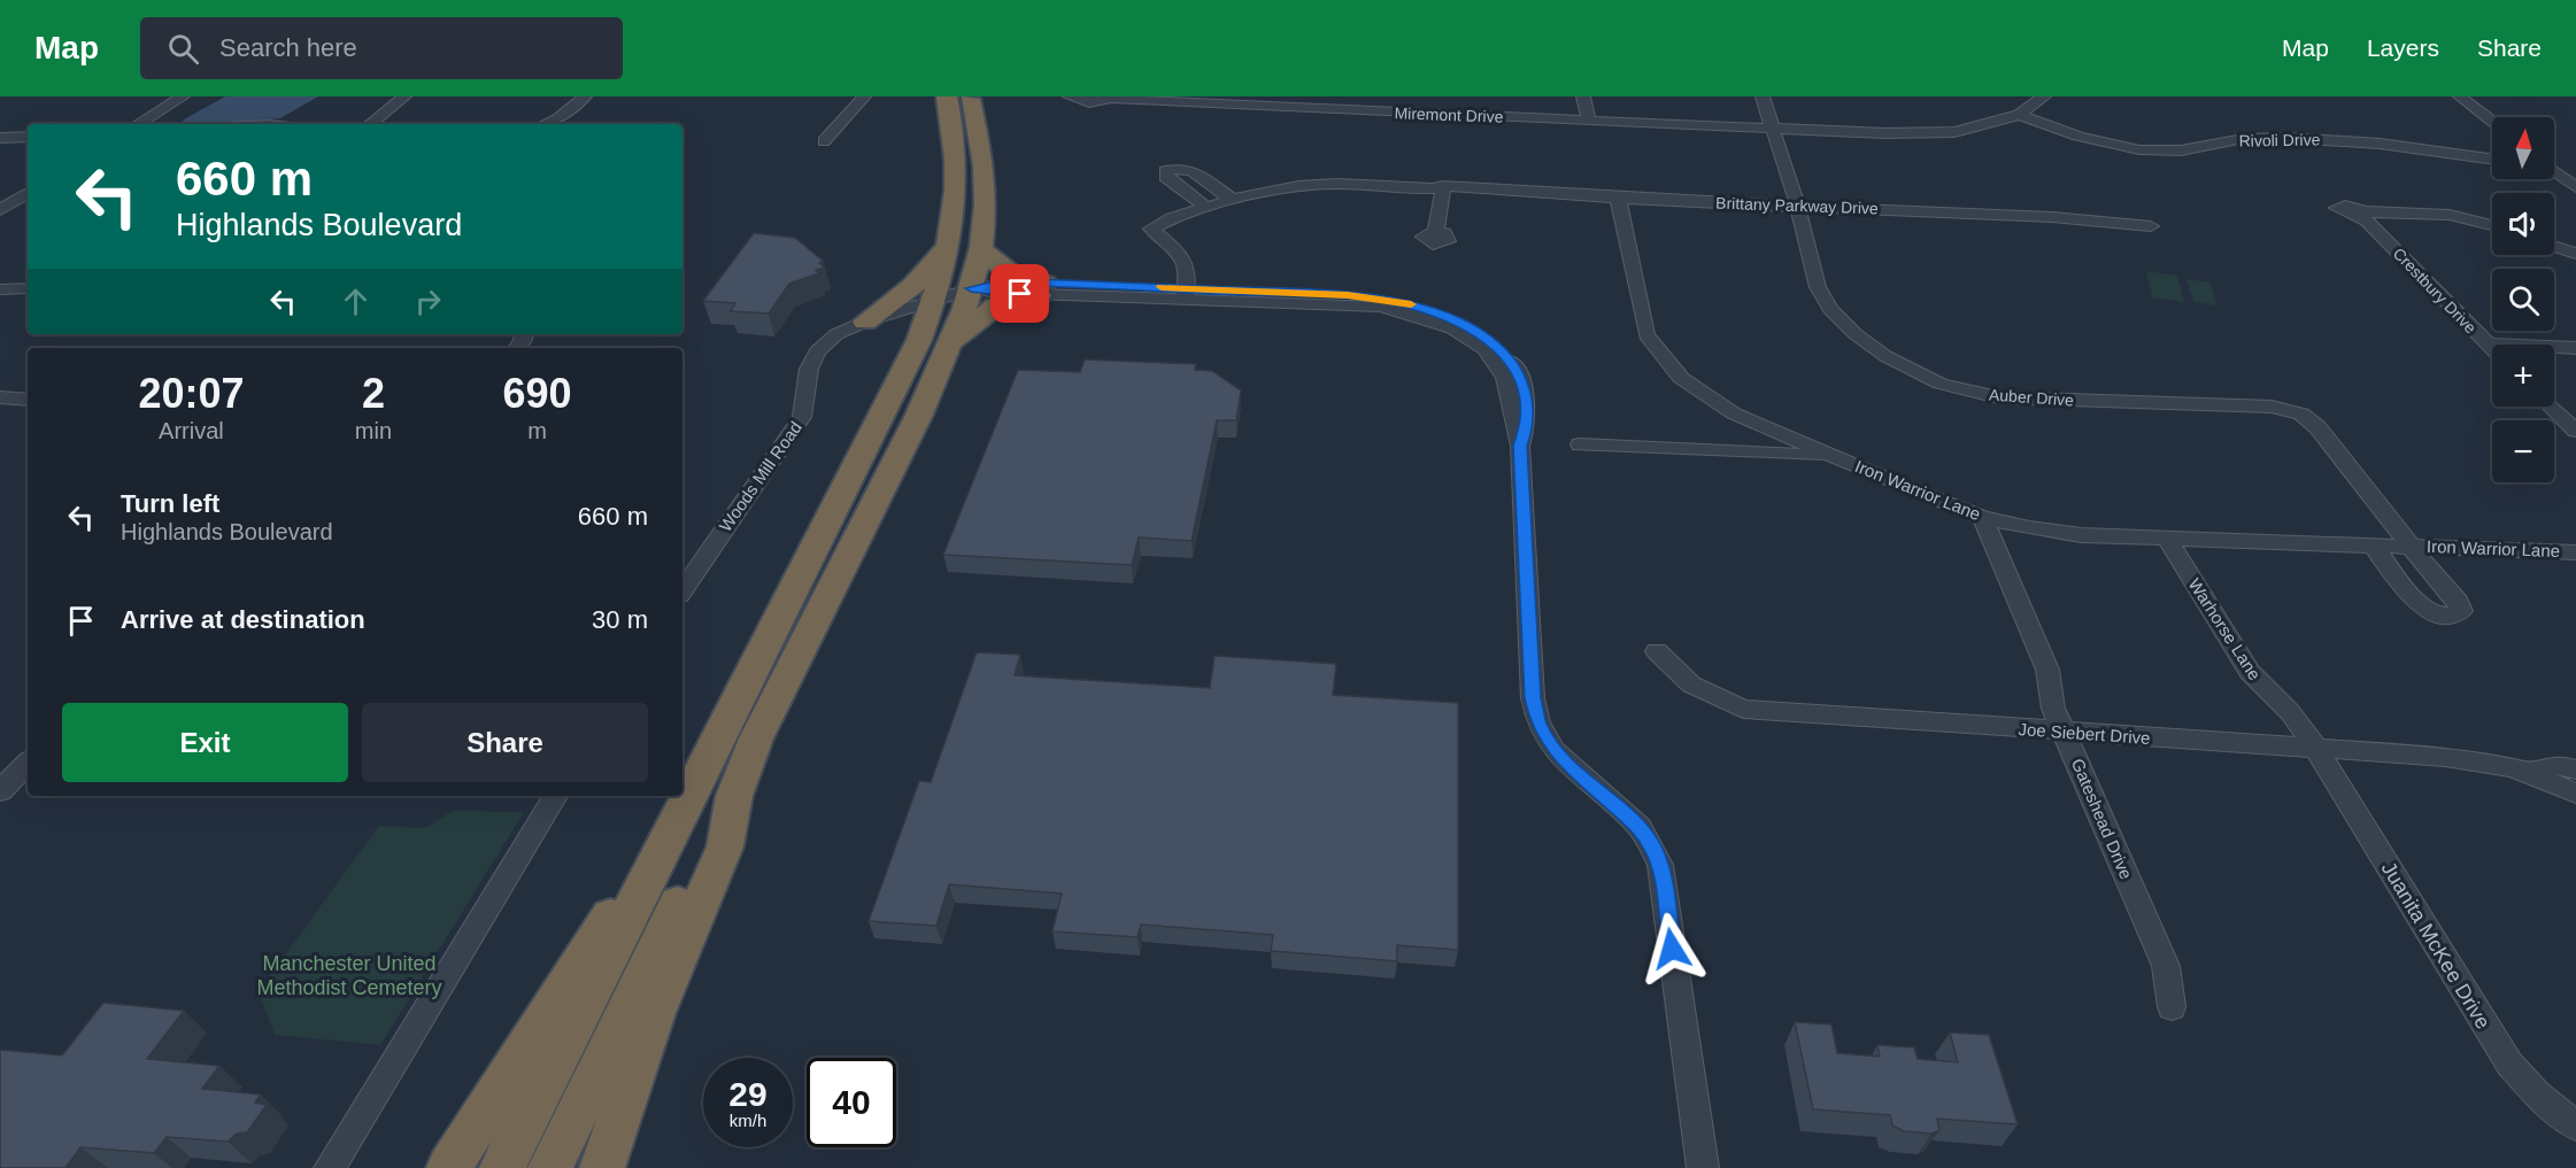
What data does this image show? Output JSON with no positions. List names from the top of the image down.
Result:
{
  "streets": {
    "street": [
      "Miremont Drive",
      "Rivoli Drive",
      "Brittany Parkway Drive",
      "Crestbury Drive",
      "Auber Drive",
      "Woods Mill Road",
      "Iron Warrior Lane",
      "Warhorse Lane",
      "Joe Siebert Drive",
      "Gateshead Drive",
      "Juanita McKee Drive"
    ]
  },
  "crossings": [
    ["Miremont Drive", "Rivoli Drive"],
    ["Miremont Drive", "Auber Drive"],
    ["Brittany Parkway Drive", "Auber Drive"],
    ["Brittany Parkway Drive", "Iron Warrior Lane"],
    ["Auber Drive", "Iron Warrior Lane"],
    ["Iron Warrior Lane", "Warhorse Lane"],
    ["Iron Warrior Lane", "Gateshead Drive"],
    ["Warhorse Lane", "Joe Siebert Drive"],
    ["Warhorse Lane", "Juanita McKee Drive"],
    ["Joe Siebert Drive", "Gateshead Drive"],
    ["Joe Siebert Drive", "Juanita McKee Drive"]
  ],
  "parks": ["Manchester United Methodist Cemetery"],
  "north": "top",
  "page": {
    "header": "Map",
    "search": "Search here",
    "nav": ["Map", "Layers", "Share"],
    "map_buttons": ["+", "−"],
    "turn": ["660 m", "Highlands Boulevard"],
    "eta": [
      "20:07",
      "Arrival",
      "2",
      "min",
      "690",
      "m"
    ],
    "list": [
      {
        "name": "Turn left",
        "note": "Highlands Boulevard",
        "value": "660 m"
      },
      {
        "name": "Arrive at destination",
        "value": "30 m"
      }
    ],
    "buttons": ["Exit", "Share"],
    "speed": "29 km/h",
    "limit": "40"
  }
}
